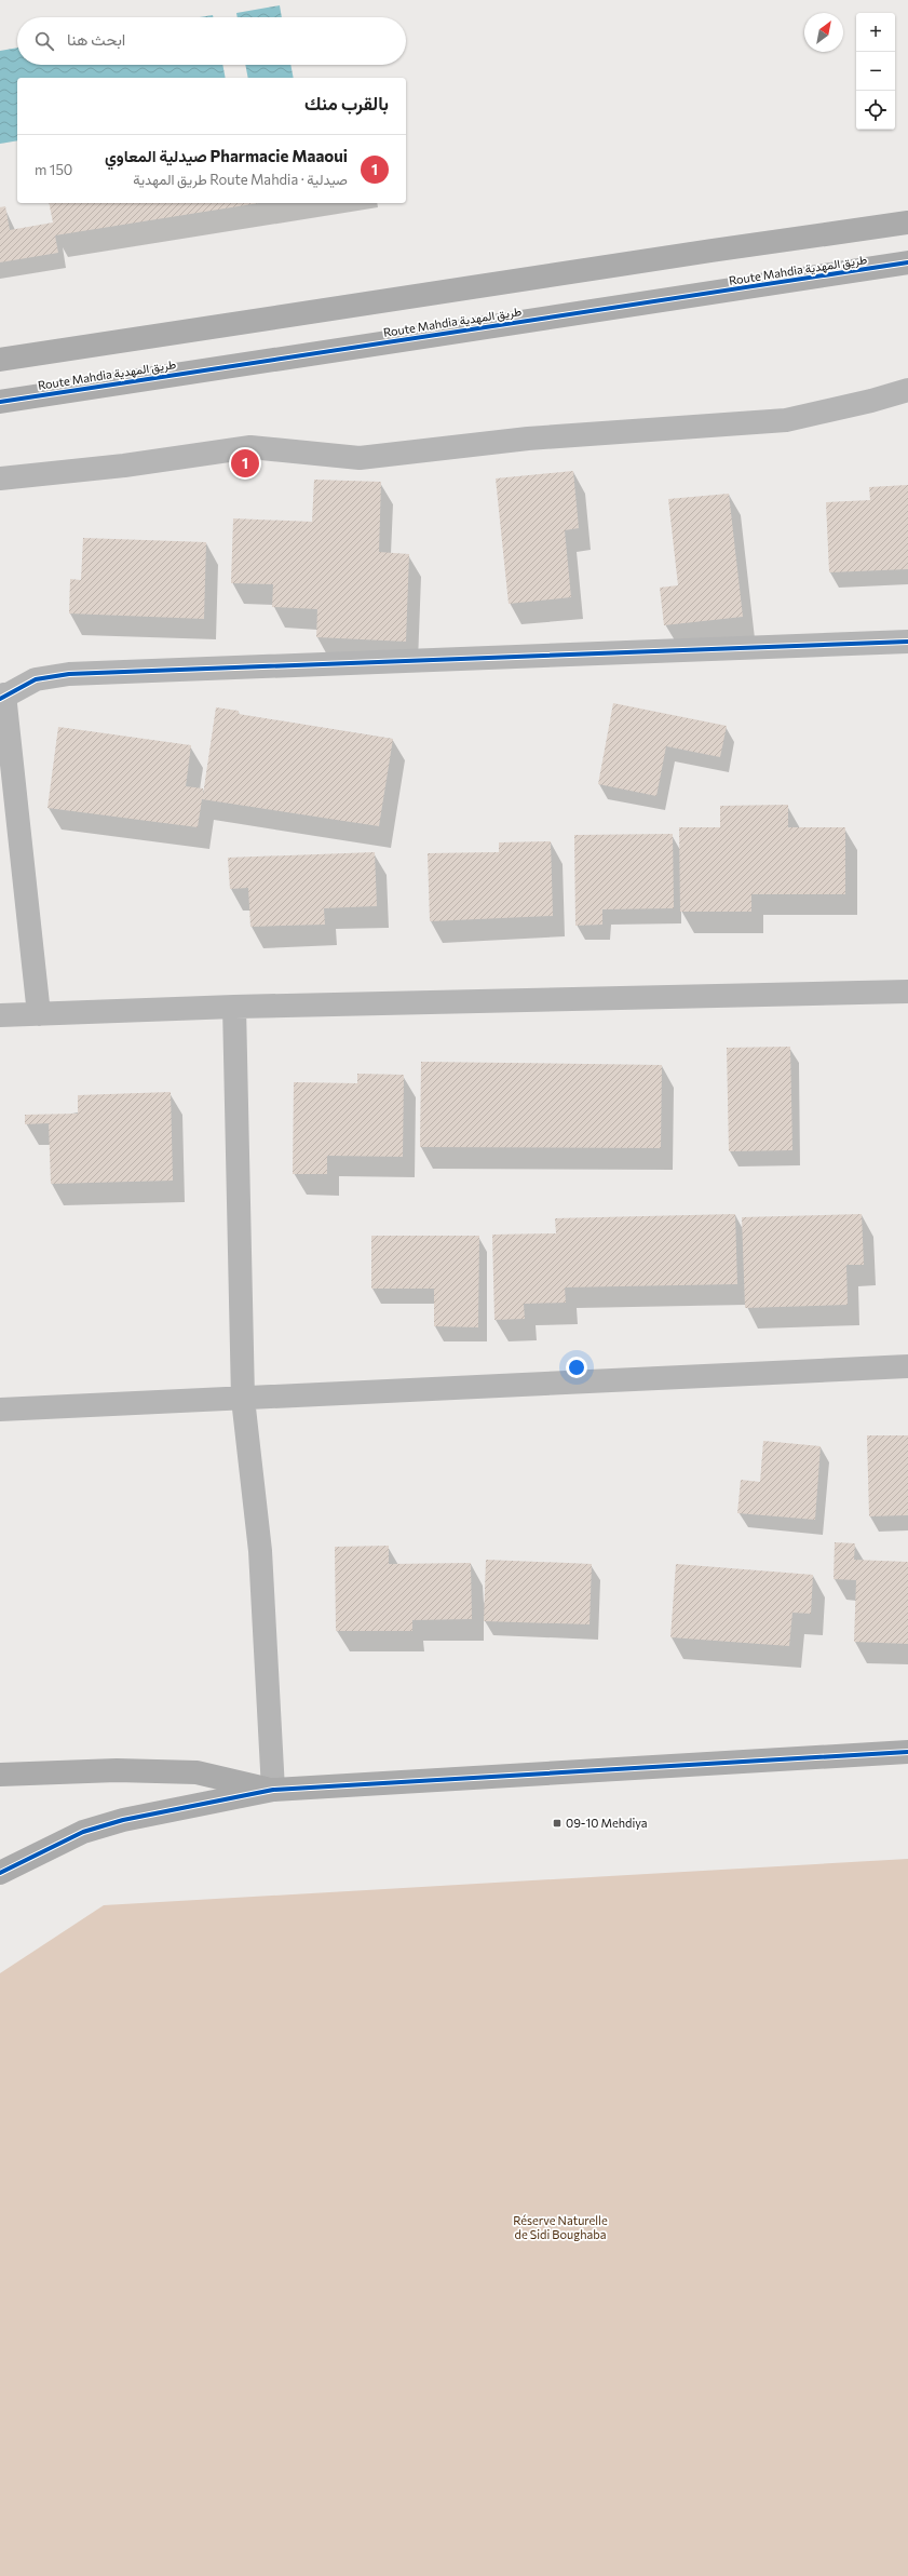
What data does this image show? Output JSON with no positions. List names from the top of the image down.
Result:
{
  "streets": {
    "street": ["Route Mahdia طريق المهدية"]
  },
  "parks": ["Réserve Naturelle de Sidi Boughaba"],
  "places": {
    "transit": ["09-10 Mehdiya"]
  },
  "north": "top right",
  "page": {
    "map_buttons": ["+", "−"],
    "search": "ابحث هنا",
    "heading": "بالقرب منك",
    "list": [
      {
        "mark": "1",
        "name": "Pharmacie Maaoui صيدلية المعاوي",
        "note": "صيدلية · Route Mahdia طريق المهدية",
        "value": "150 m"
      }
    ],
    "pins": "1"
  }
}
